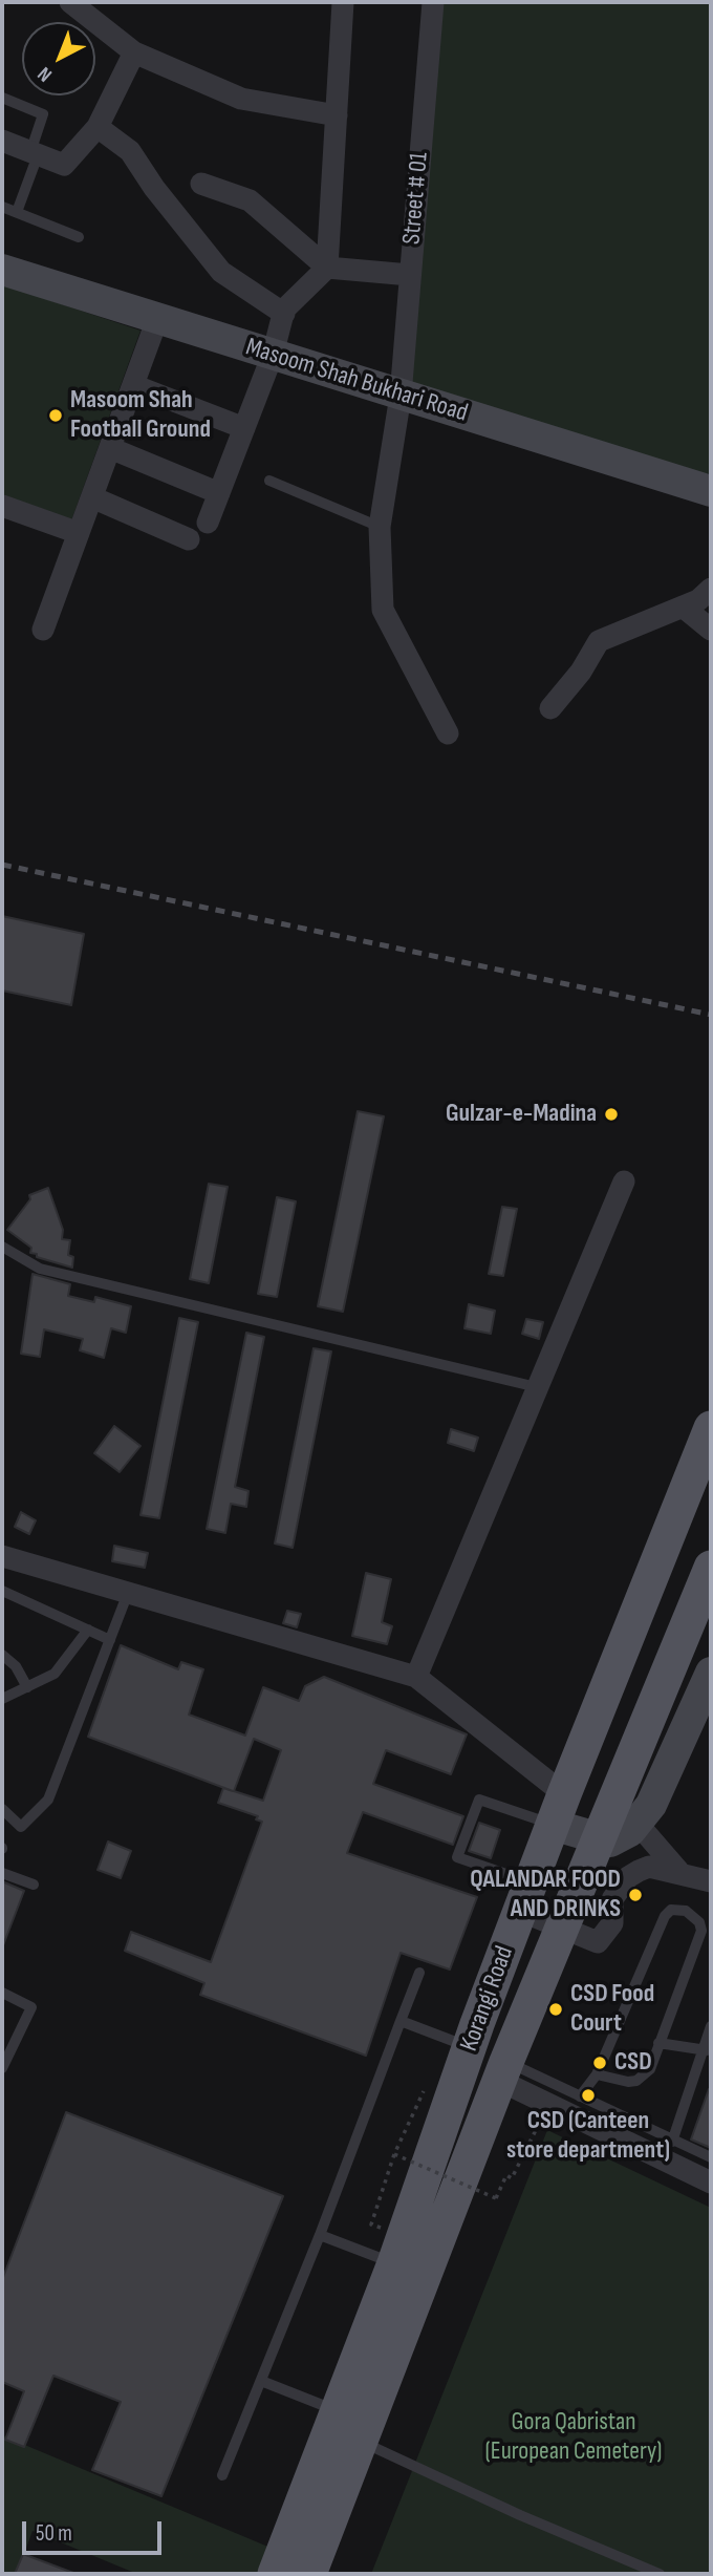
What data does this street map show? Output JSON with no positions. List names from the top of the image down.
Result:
{
  "streets": {
    "main road": ["Korangi Road"],
    "street": ["Street # 01", "Masoom Shah Bukhari Road"]
  },
  "crossings": [
    ["Street # 01", "Masoom Shah Bukhari Road"]
  ],
  "parks": ["Gora Qabristan (European Cemetery)"],
  "places": [
    "Masoom Shah Football Ground",
    "Gulzar-e-Madina",
    "QALANDAR FOOD AND DRINKS",
    "CSD Food Court",
    "CSD",
    "CSD (Canteen store department)"
  ],
  "scale_bar": "50 m",
  "north": "bottom left"
}
